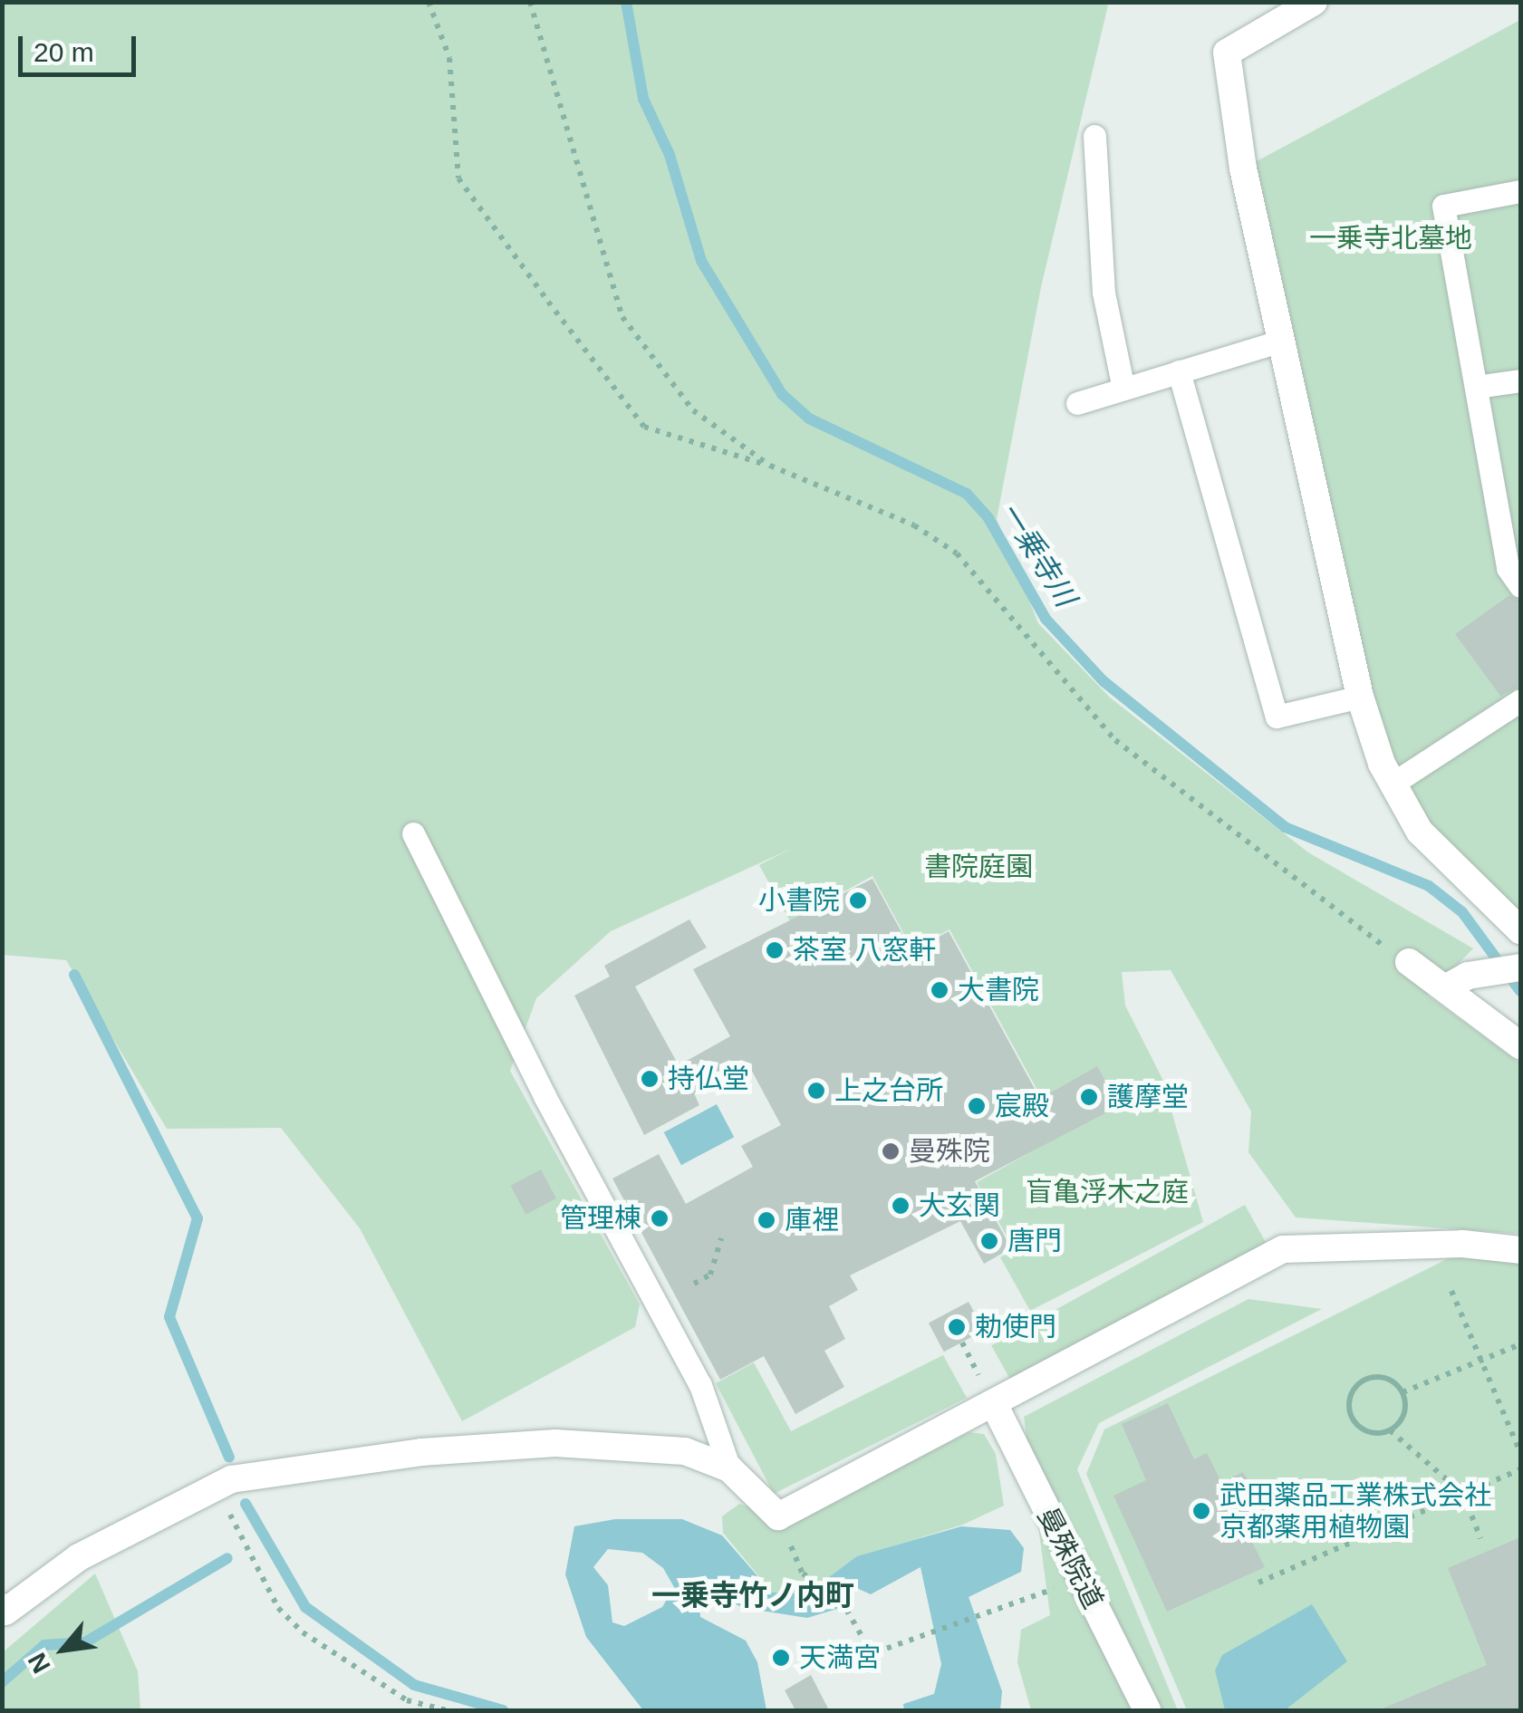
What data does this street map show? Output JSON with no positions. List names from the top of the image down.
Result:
{
  "streets": {
    "street": ["曼殊院道"]
  },
  "districts": ["一乗寺竹ノ内町"],
  "water": ["一乗寺川"],
  "parks": ["一乗寺北墓地", "書院庭園", "盲亀浮木之庭"],
  "places": [
    "小書院",
    "茶室 八窓軒",
    "大書院",
    "持仏堂",
    "上之台所",
    "護摩堂",
    "宸殿",
    "曼殊院",
    "大玄関",
    "管理棟",
    "庫裡",
    "唐門",
    "勅使門",
    "武田薬品工業株式会社 京都薬用植物園",
    "天満宮"
  ],
  "scale_bar": "20 m",
  "north": "bottom left"
}
